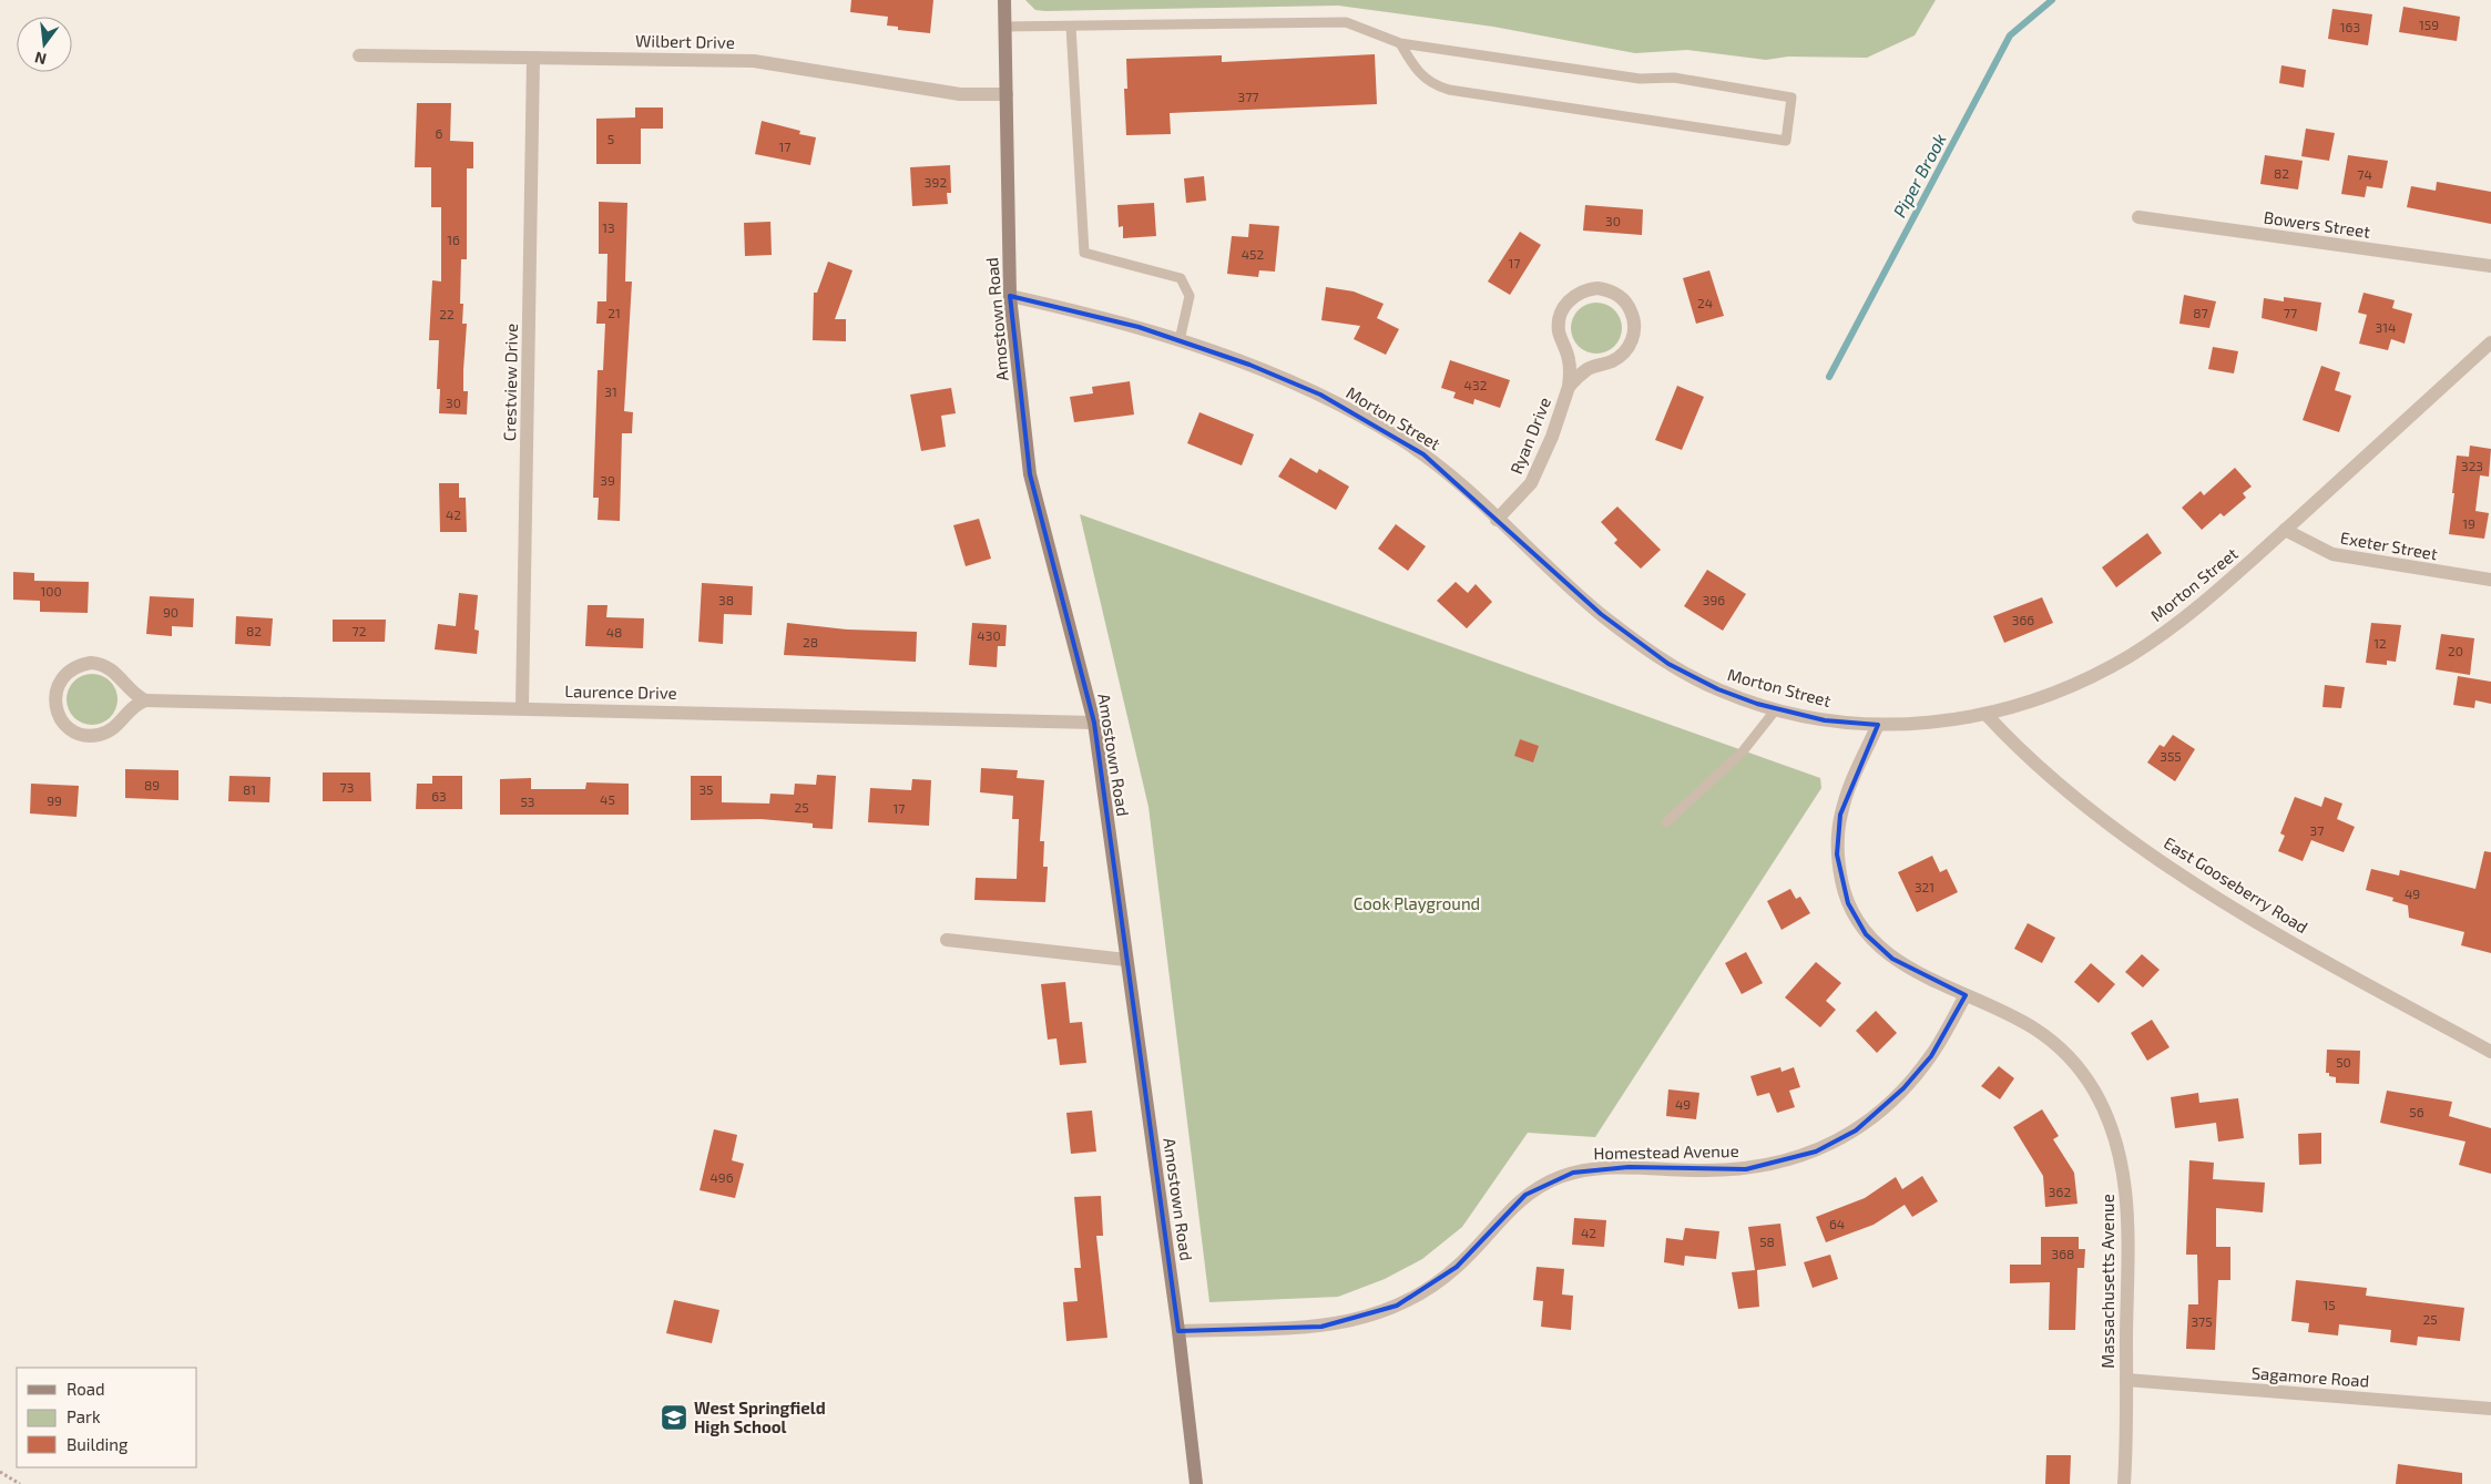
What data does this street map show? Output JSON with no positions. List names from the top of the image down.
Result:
{
  "streets": {
    "street": [
      "Wilbert Drive",
      "Bowers Street",
      "Amostown Road",
      "Crestview Drive",
      "Morton Street",
      "Ryan Drive",
      "Exeter Street",
      "Laurence Drive",
      "East Gooseberry Road",
      "Homestead Avenue",
      "Massachusetts Avenue",
      "Sagamore Road"
    ]
  },
  "crossings": [
    ["Wilbert Drive", "Amostown Road"],
    ["Wilbert Drive", "Crestview Drive"],
    ["Amostown Road", "Morton Street"],
    ["Amostown Road", "Laurence Drive"],
    ["Amostown Road", "Homestead Avenue"],
    ["Crestview Drive", "Laurence Drive"],
    ["Morton Street", "Ryan Drive"],
    ["Morton Street", "Exeter Street"],
    ["Morton Street", "East Gooseberry Road"],
    ["Morton Street", "Massachusetts Avenue"],
    ["Homestead Avenue", "Massachusetts Avenue"],
    ["Massachusetts Avenue", "Sagamore Road"]
  ],
  "water": ["Piper Brook"],
  "parks": ["Cook Playground"],
  "places": {
    "school or university": ["West Springfield High School"]
  },
  "house_numbers": [
    "159",
    "163",
    "377",
    "6",
    "5",
    "17",
    "82",
    "74",
    "392",
    "30",
    "13",
    "16",
    "452",
    "17",
    "24",
    "21",
    "87",
    "77",
    "22",
    "314",
    "432",
    "31",
    "30",
    "323",
    "39",
    "42",
    "19",
    "100",
    "38",
    "396",
    "90",
    "366",
    "82",
    "72",
    "48",
    "430",
    "28",
    "12",
    "20",
    "355",
    "89",
    "73",
    "81",
    "35",
    "63",
    "45",
    "99",
    "53",
    "25",
    "17",
    "37",
    "321",
    "49",
    "50",
    "49",
    "56",
    "496",
    "362",
    "64",
    "42",
    "58",
    "368",
    "15",
    "25",
    "375"
  ],
  "legend": ["Road", "Park", "Building"],
  "north": "bottom"
}
